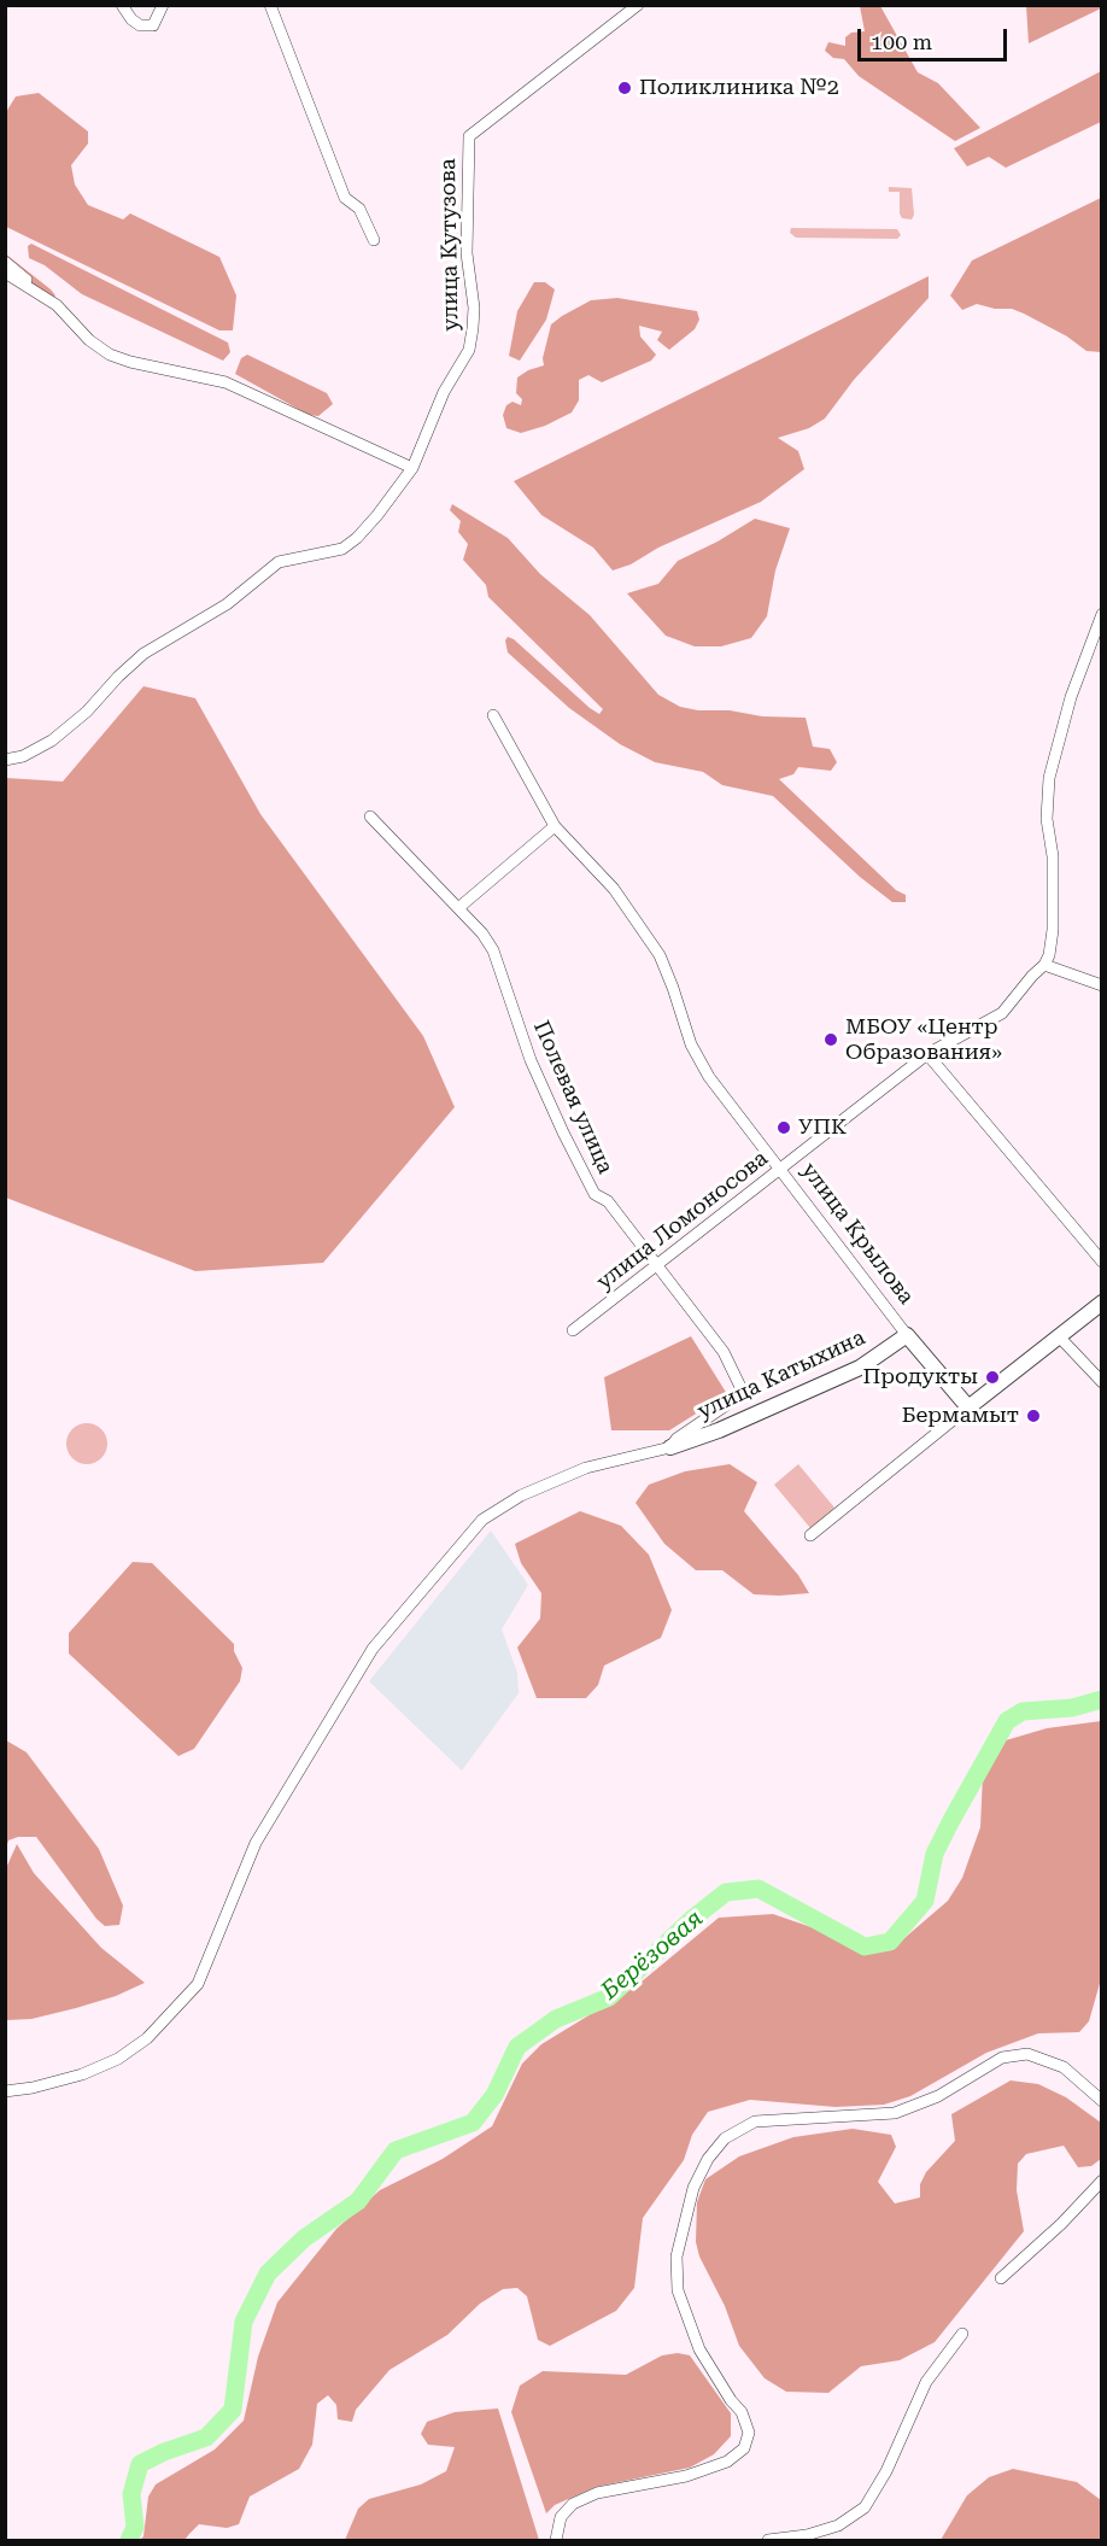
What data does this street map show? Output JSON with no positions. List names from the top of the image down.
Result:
{
  "streets": {
    "street": [
      "улица Кутузова",
      "Полевая улица",
      "улица Ломоносова",
      "улица Крылова",
      "улица Катыхина"
    ]
  },
  "crossings": [
    ["Полевая улица", "улица Ломоносова"],
    ["Полевая улица", "улица Катыхина"],
    ["улица Ломоносова", "улица Крылова"],
    ["улица Крылова", "улица Катыхина"]
  ],
  "water": ["Берёзовая"],
  "places": [
    "Поликлиника №2",
    "МБОУ «Центр Образования»",
    "УПК",
    "Продукты",
    "Бермамыт"
  ],
  "scale_bar": "100 m"
}
